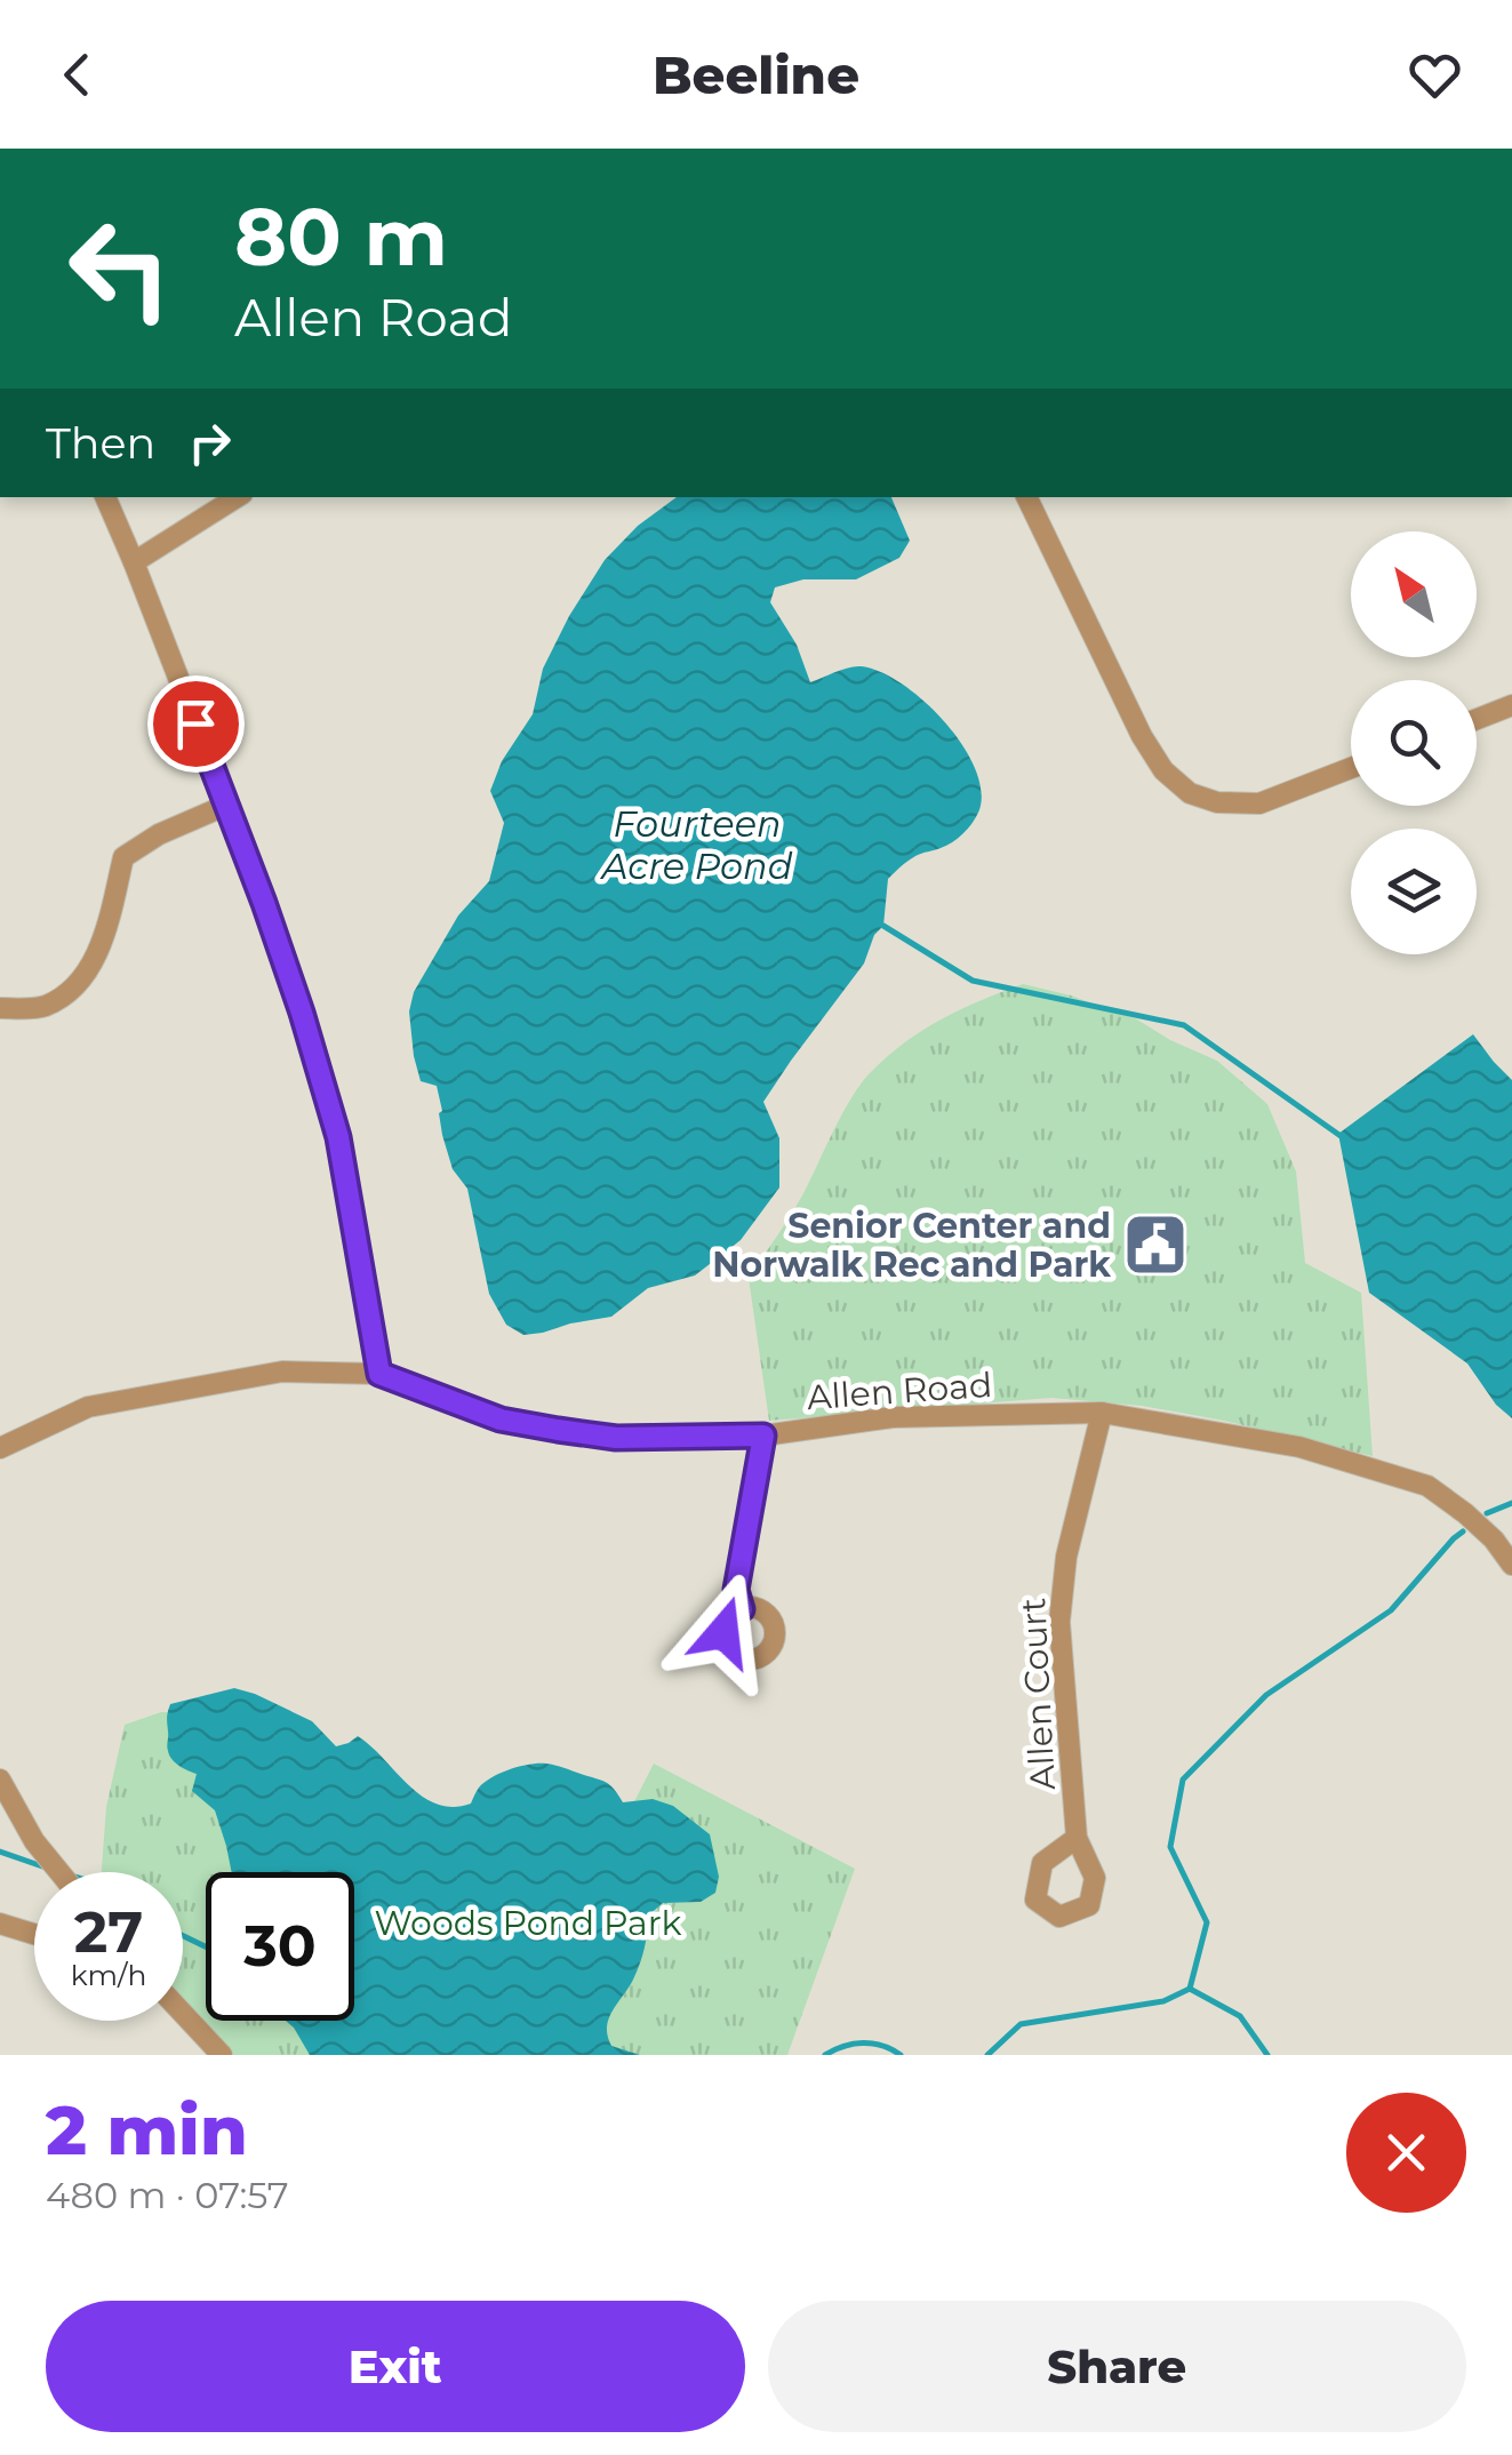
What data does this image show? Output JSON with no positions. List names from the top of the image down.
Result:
{
  "streets": {
    "street": ["Allen Road", "Allen Court"]
  },
  "crossings": [
    ["Allen Road", "Allen Court"]
  ],
  "water": ["Fourteen Acre Pond"],
  "parks": ["Woods Pond Park"],
  "places": {
    "public building": ["Senior Center and Norwalk Rec and Park"]
  },
  "north": "top left",
  "page": {
    "header": "Beeline",
    "turn": ["80 m", "Allen Road"],
    "then": "Then",
    "speed": "27 km/h",
    "limit": "30",
    "heading": ["2 min", "480 m · 07:57"],
    "buttons": ["Exit", "Share"]
  }
}
